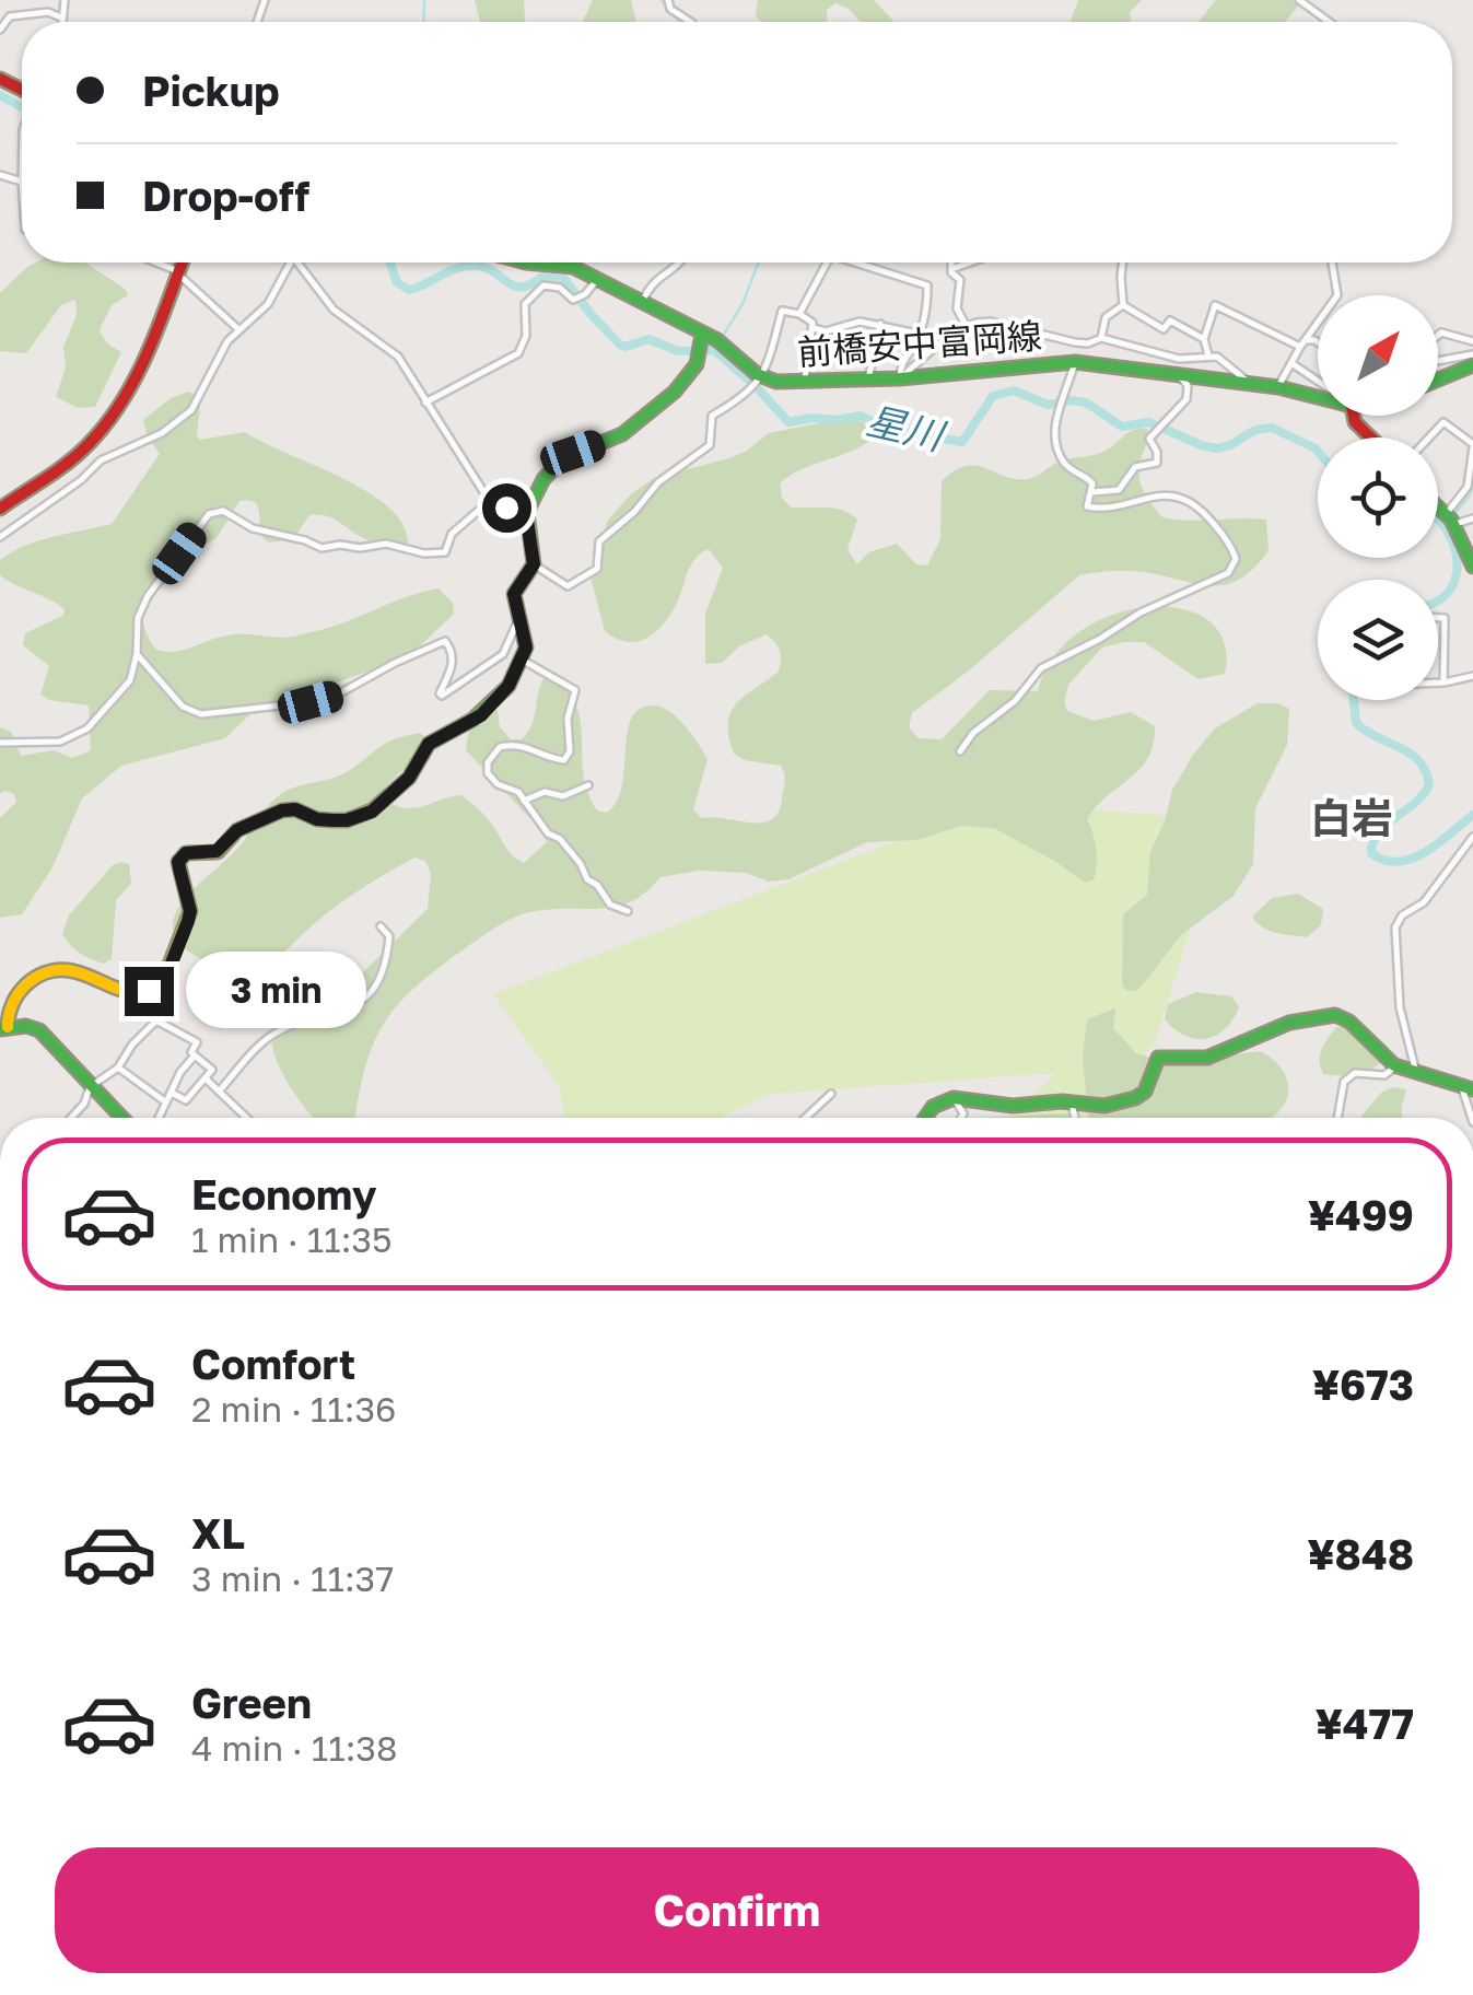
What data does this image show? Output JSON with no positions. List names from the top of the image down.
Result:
{
  "streets": {
    "main road": ["前橋安中富岡線"]
  },
  "districts": ["白岩"],
  "water": ["星川"],
  "north": "top right",
  "page": {
    "banner": ["Pickup", "Drop-off"],
    "bubble": "3 min",
    "list": [
      {
        "name": "Economy",
        "note": "1 min · 11:35",
        "value": "¥499"
      },
      {
        "name": "Comfort",
        "note": "2 min · 11:36",
        "value": "¥673"
      },
      {
        "name": "XL",
        "note": "3 min · 11:37",
        "value": "¥848"
      },
      {
        "name": "Green",
        "note": "4 min · 11:38",
        "value": "¥477"
      }
    ],
    "buttons": "Confirm"
  }
}
